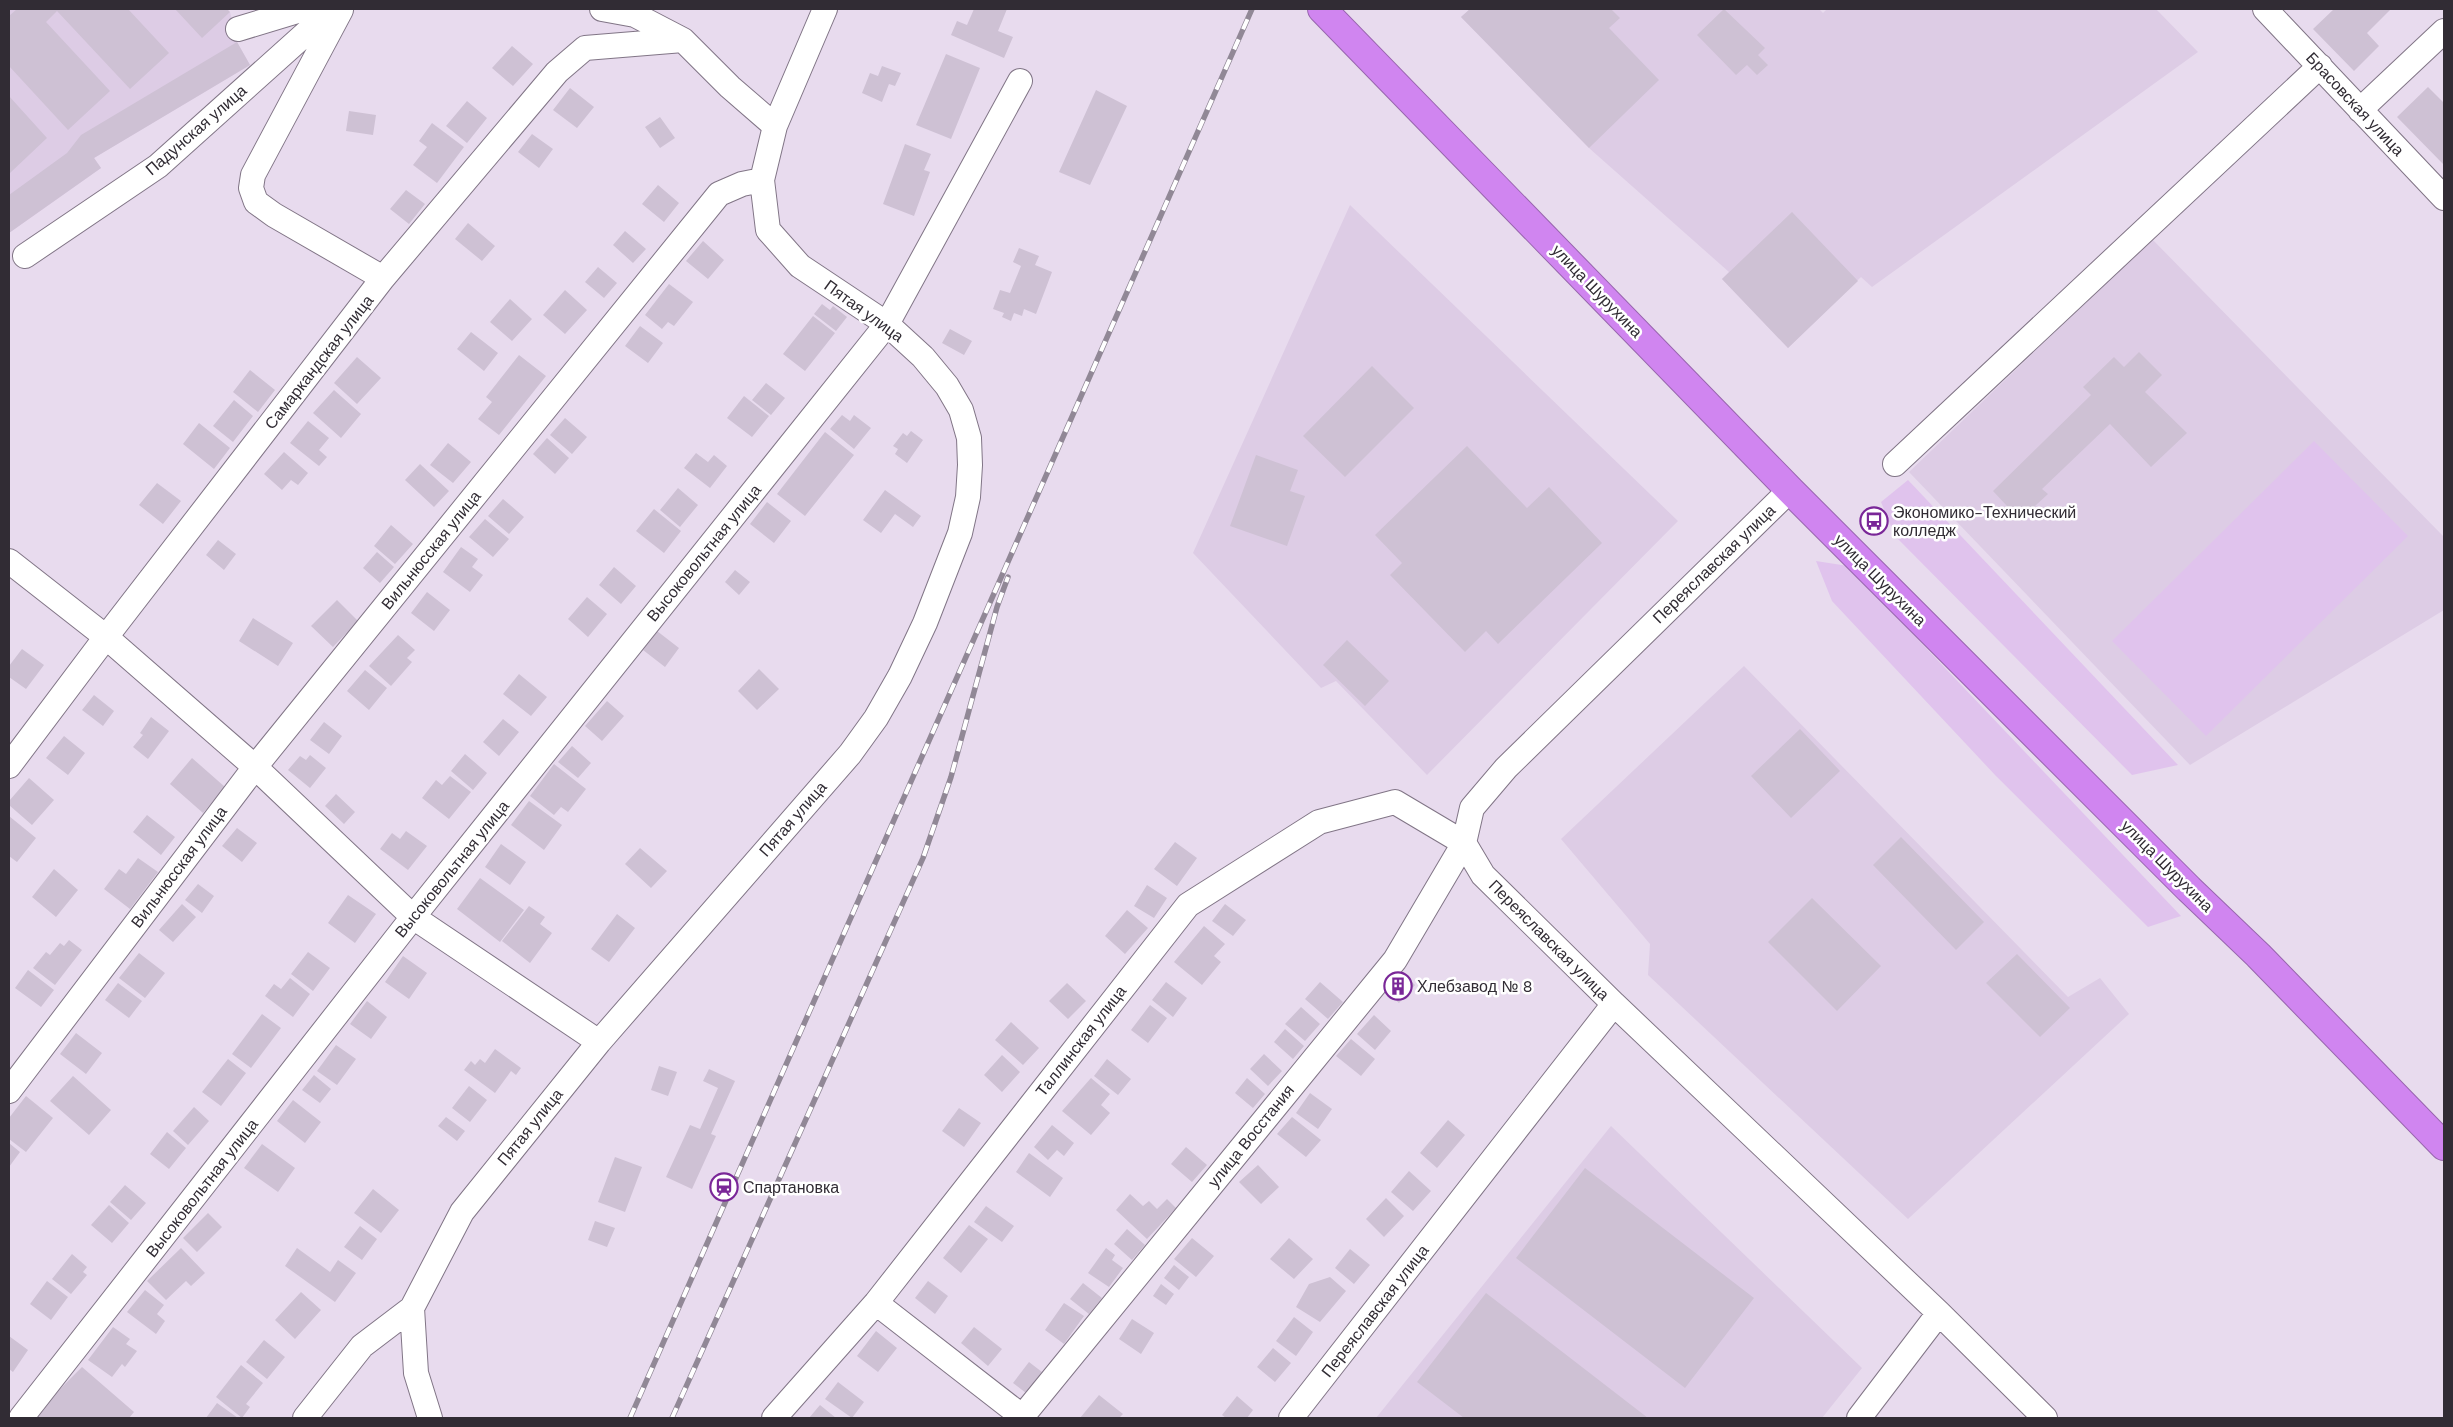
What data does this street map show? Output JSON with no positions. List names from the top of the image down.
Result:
{
  "streets": {
    "highway": ["улица Шурухина"],
    "street": [
      "Брасовская улица",
      "Падунская улица",
      "Пятая улица",
      "Самаркандская улица",
      "Вильнюсская улица",
      "Высоковольтная улица",
      "Переяславская улица",
      "Таллинская улица",
      "улица Восстания"
    ]
  },
  "crossings": [
    ["улица Шурухина", "Переяславская улица"],
    ["Пятая улица", "Вильнюсская улица"],
    ["Пятая улица", "Высоковольтная улица"],
    ["Переяславская улица", "Таллинская улица"],
    ["Переяславская улица", "улица Восстания"],
    ["Таллинская улица", "улица Восстания"]
  ],
  "places": {
    "bus stop": ["Экономико-Технический колледж"],
    "building": ["Хлебзавод № 8"],
    "station": ["Спартановка"]
  }
}
